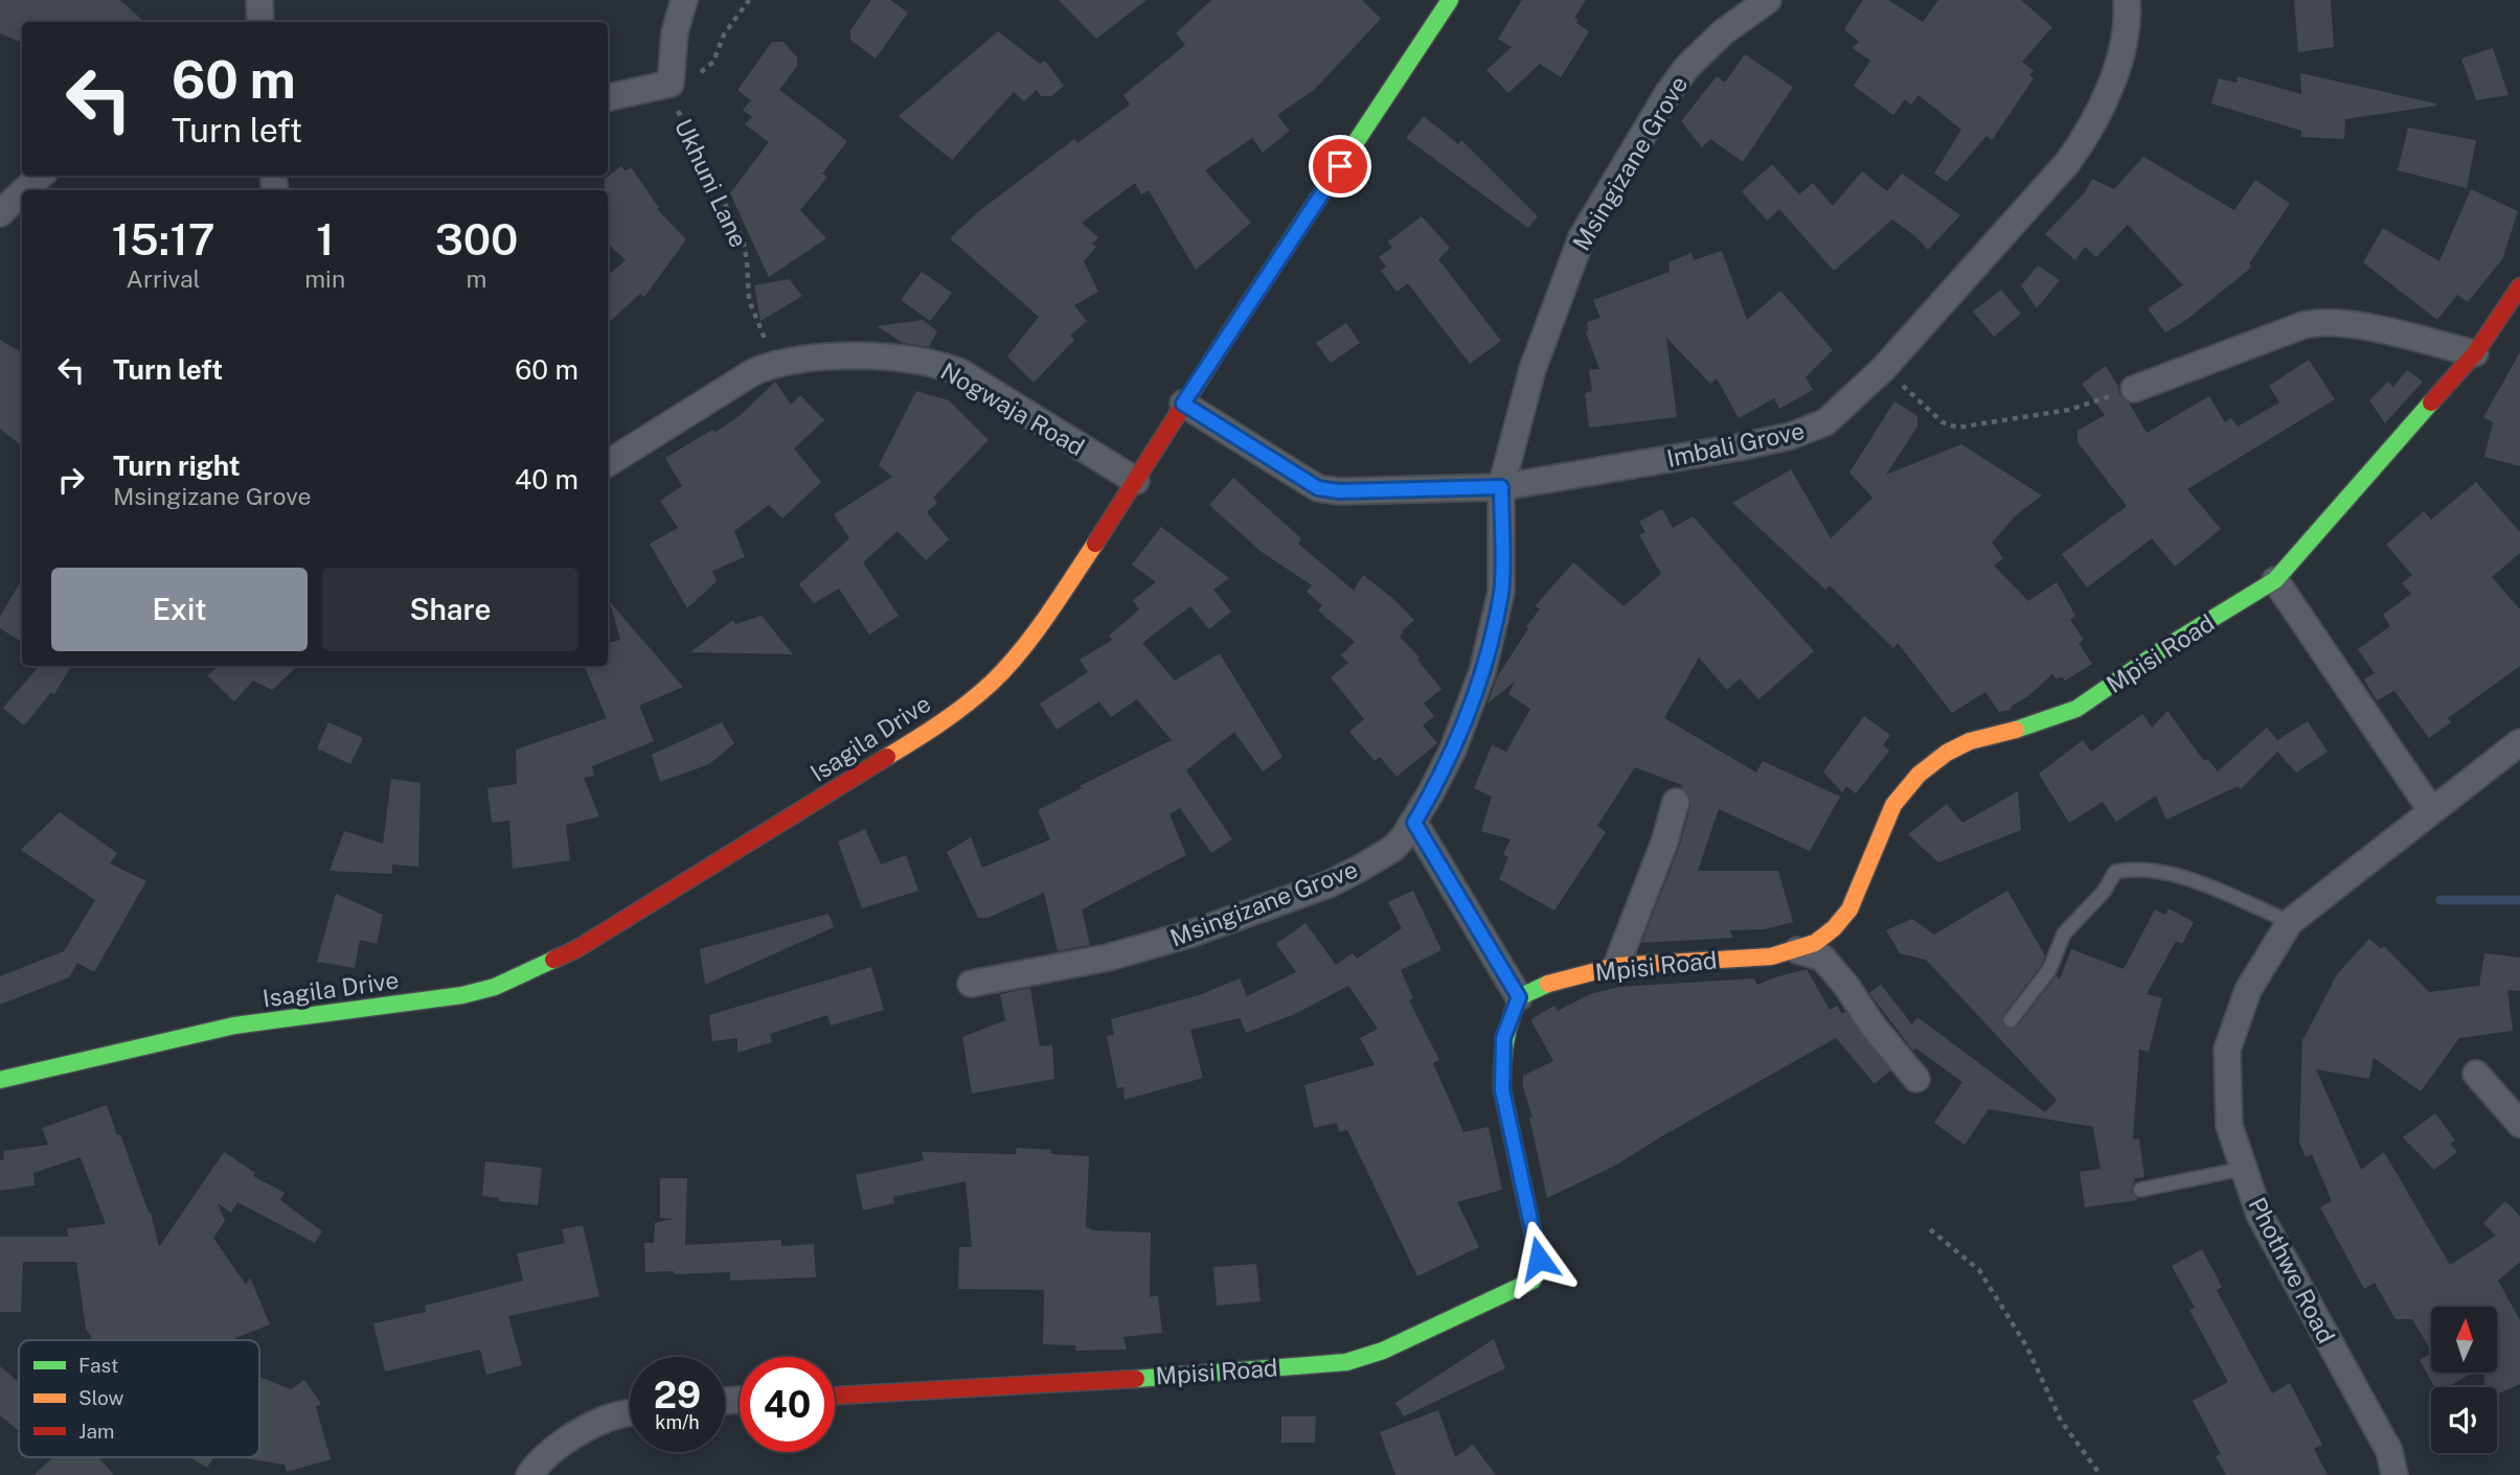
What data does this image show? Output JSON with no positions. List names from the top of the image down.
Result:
{
  "streets": {
    "street": [
      "Msingizane Grove",
      "Nogwaja Road",
      "Imbali Grove",
      "Mpisi Road",
      "Isagila Drive",
      "Phothwe Road"
    ],
    "path": ["Ukhuni Lane"]
  },
  "crossings": [
    ["Msingizane Grove", "Imbali Grove"],
    ["Ukhuni Lane", "Nogwaja Road"],
    ["Nogwaja Road", "Isagila Drive"],
    ["Imbali Grove", "Isagila Drive"]
  ],
  "legend": ["Fast", "Slow", "Jam"],
  "north": "top",
  "page": {
    "turn": ["60 m", "Turn left"],
    "eta": [
      "15:17",
      "Arrival",
      "1",
      "min",
      "300",
      "m"
    ],
    "list": [
      {
        "name": "Turn left",
        "value": "60 m"
      },
      {
        "name": "Turn right",
        "note": "Msingizane Grove",
        "value": "40 m"
      }
    ],
    "buttons": ["Exit", "Share"],
    "speed": "29 km/h",
    "limit": "40"
  }
}
